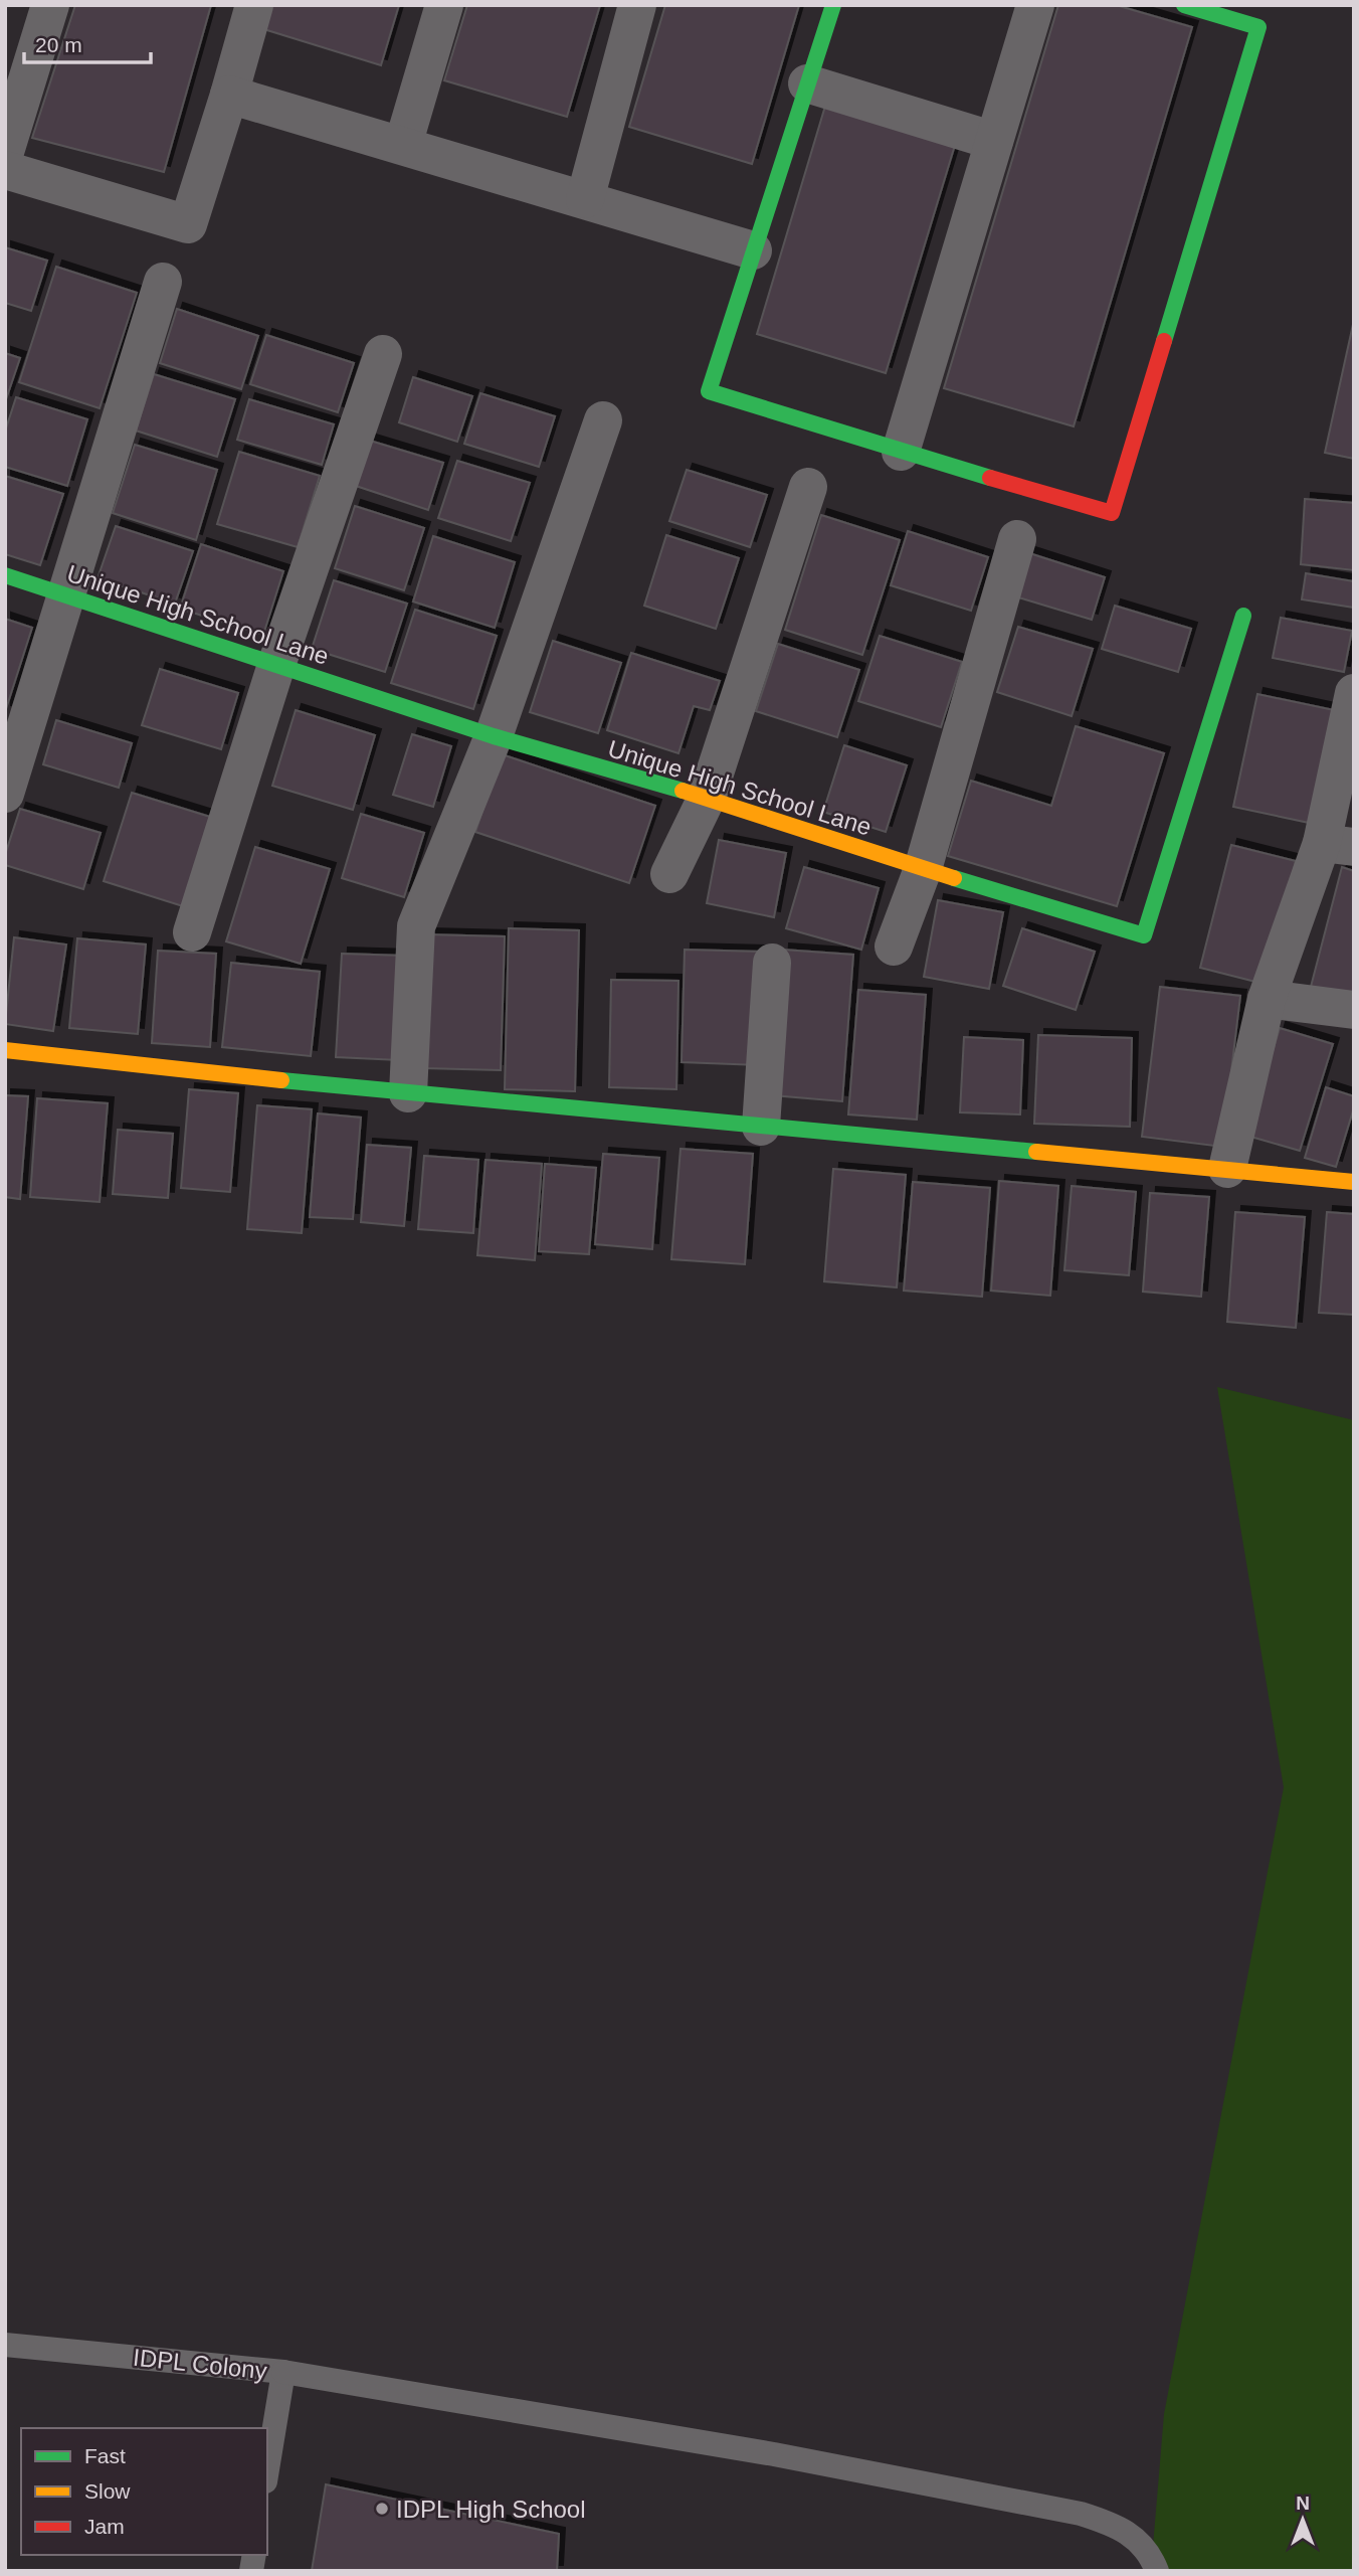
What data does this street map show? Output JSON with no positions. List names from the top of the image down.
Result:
{
  "streets": {
    "street": ["Unique High School Lane"],
    "lane": ["IDPL Colony"]
  },
  "places": ["IDPL High School"],
  "legend": ["Fast", "Slow", "Jam"],
  "scale_bar": "20 m",
  "north": "top"
}
